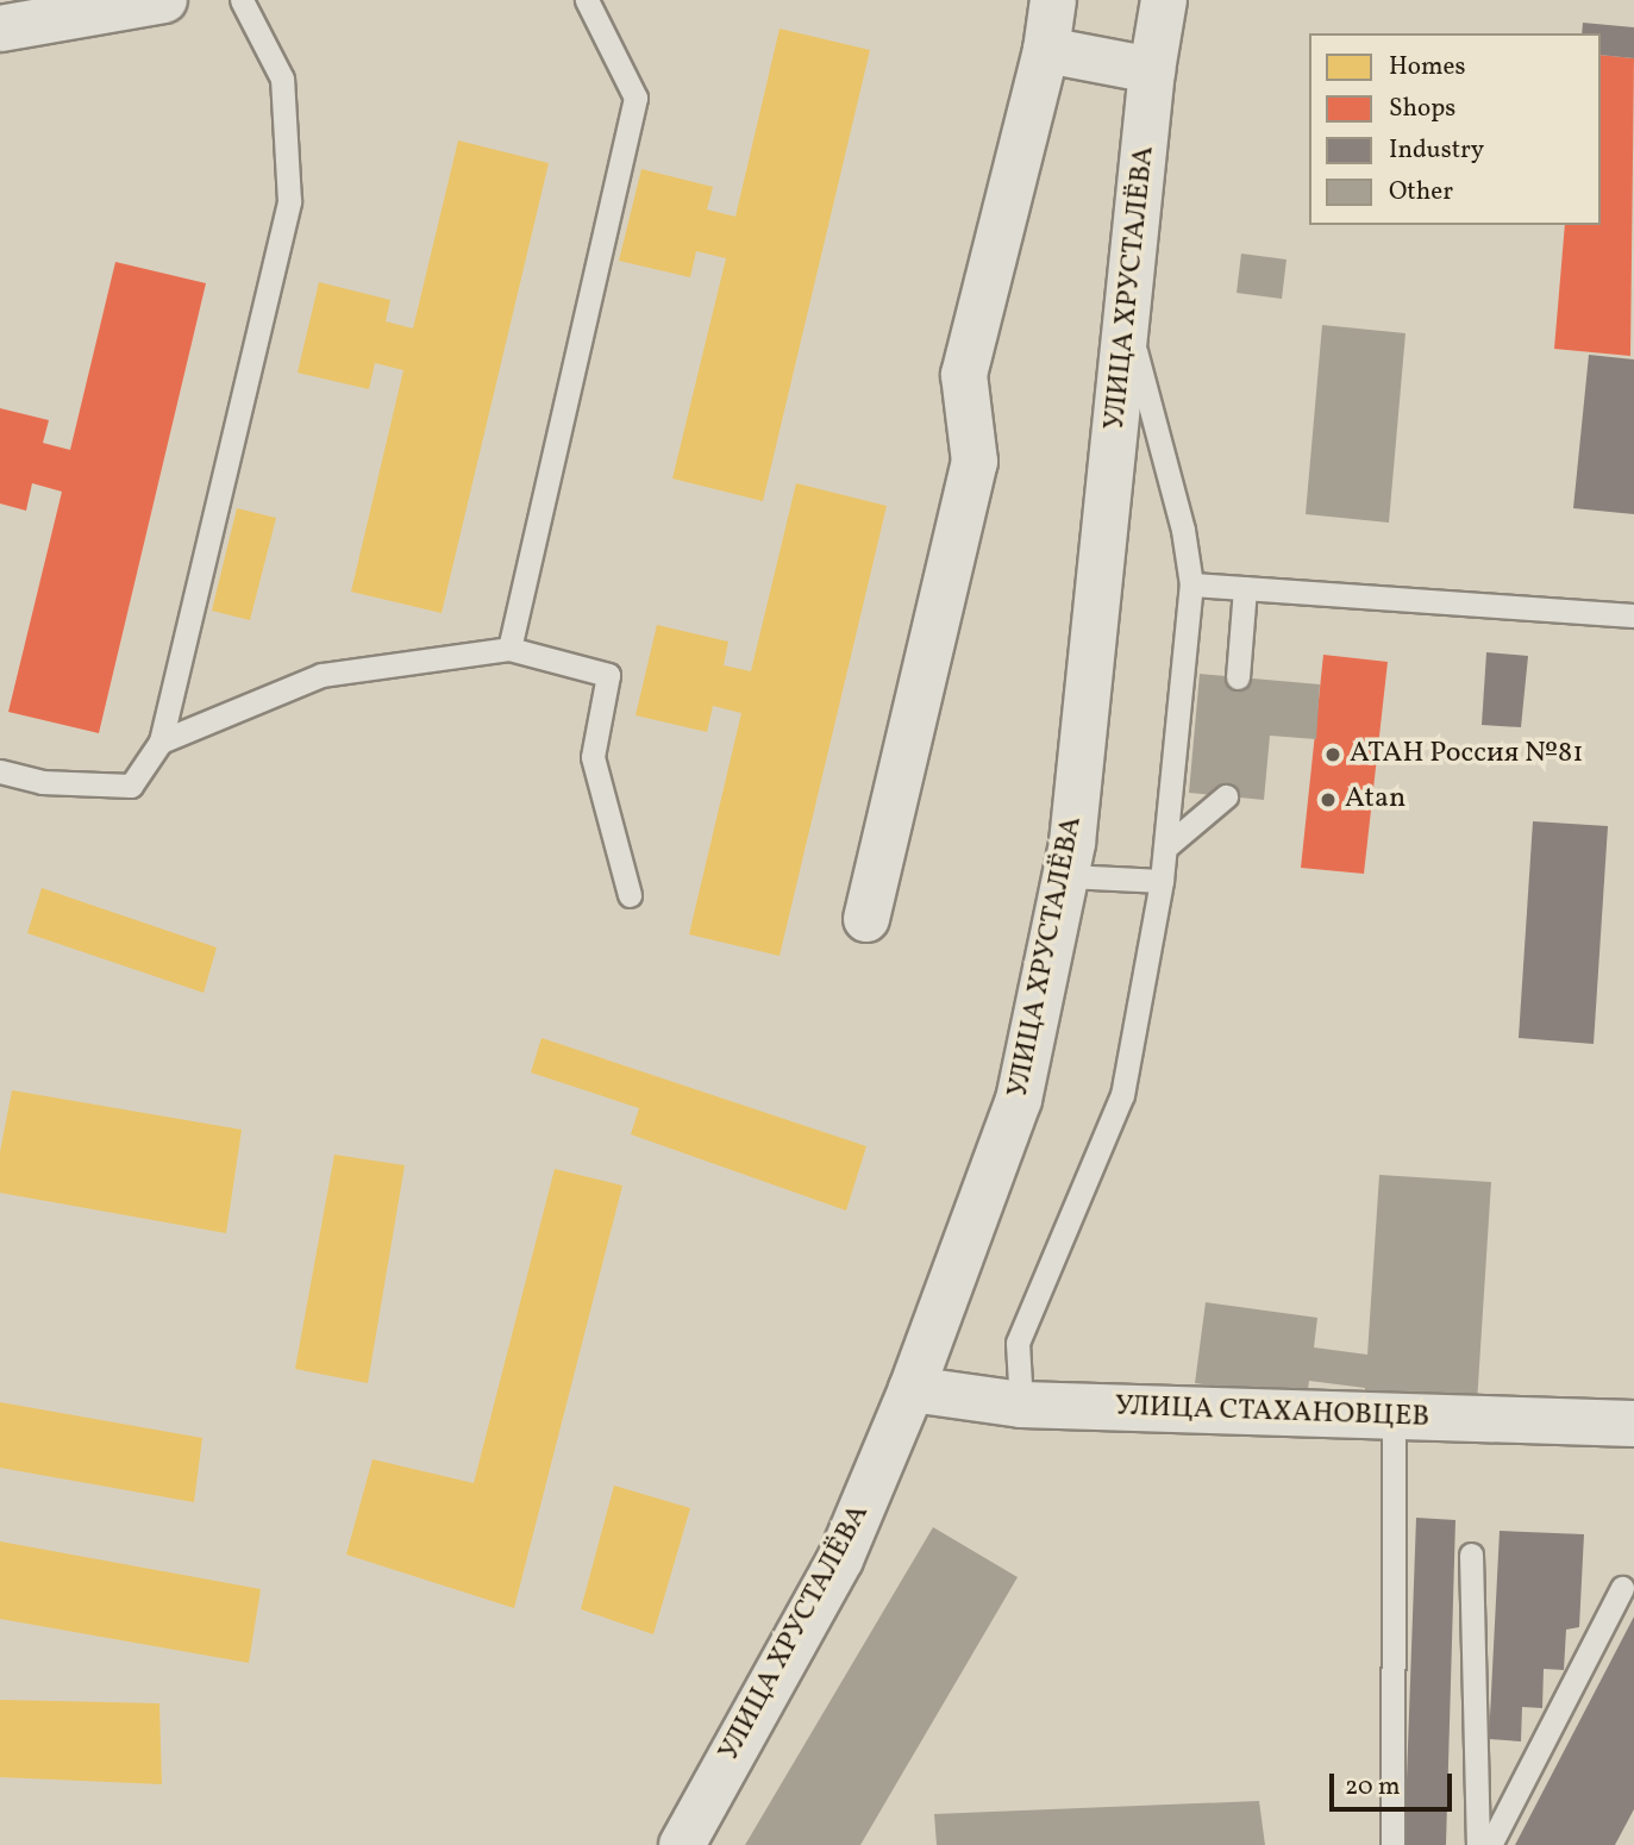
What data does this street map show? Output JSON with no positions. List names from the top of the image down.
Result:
{
  "streets": {
    "main road": ["УЛИЦА ХРУСТАЛЁВА", "УЛИЦА СТАХАНОВЦЕВ"]
  },
  "crossings": [
    ["УЛИЦА ХРУСТАЛЁВА", "УЛИЦА СТАХАНОВЦЕВ"]
  ],
  "places": ["АТАН Россия №81", "Atan"],
  "legend": [
    "Homes",
    "Shops",
    "Industry",
    "Other"
  ],
  "scale_bar": "20 m"
}
